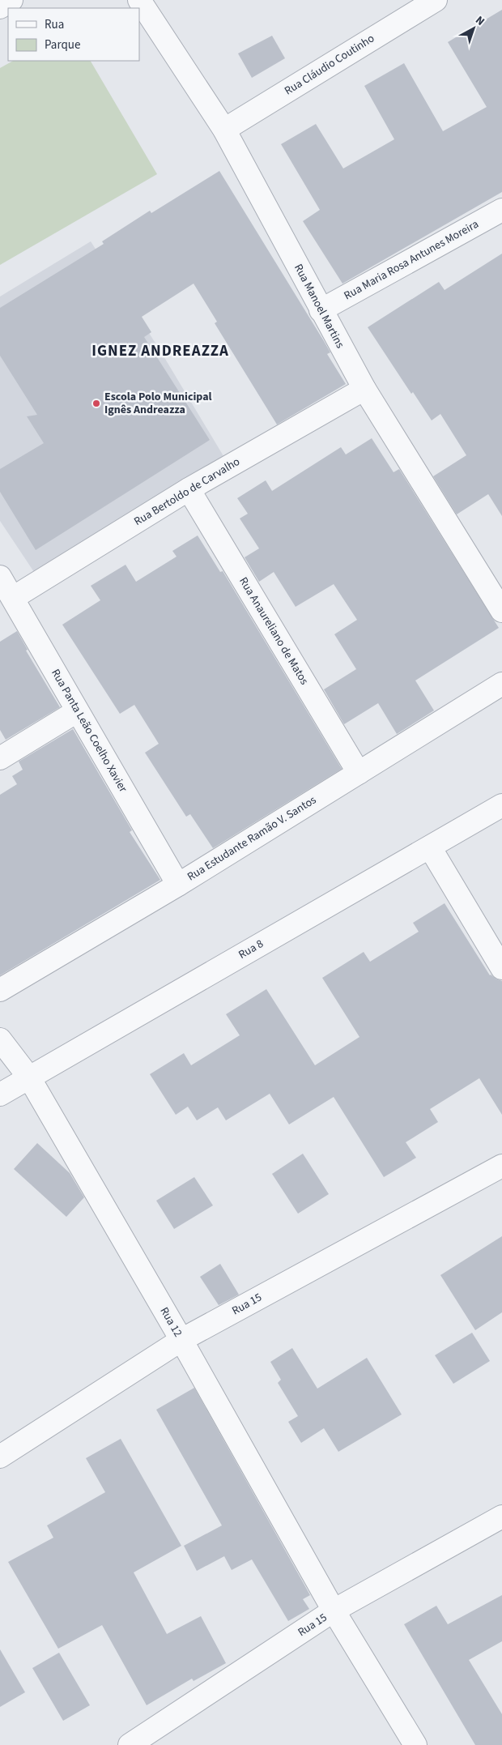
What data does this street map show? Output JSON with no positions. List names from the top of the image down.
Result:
{
  "streets": {
    "street": [
      "Rua Cláudio Coutinho",
      "Rua Maria Rosa Antunes Moreira",
      "Rua Manoel Martins",
      "Rua Bertoldo de Carvalho",
      "Rua Anaureliano de Matos",
      "Rua Panta Leão Coelho Xavier",
      "Rua Estudante Ramão V. Santos",
      "Rua 8",
      "Rua 15",
      "Rua 12"
    ]
  },
  "crossings": [
    ["Rua Cláudio Coutinho", "Rua Manoel Martins"],
    ["Rua Maria Rosa Antunes Moreira", "Rua Manoel Martins"],
    ["Rua Manoel Martins", "Rua Bertoldo de Carvalho"],
    ["Rua Bertoldo de Carvalho", "Rua Anaureliano de Matos"],
    ["Rua Bertoldo de Carvalho", "Rua Panta Leão Coelho Xavier"],
    ["Rua Anaureliano de Matos", "Rua Estudante Ramão V. Santos"],
    ["Rua Panta Leão Coelho Xavier", "Rua Estudante Ramão V. Santos"],
    ["Rua 8", "Rua 12"],
    ["Rua 15", "Rua 12"]
  ],
  "districts": ["IGNEZ ANDREAZZA"],
  "places": ["Escola Polo Municipal Ignês Andreazza"],
  "legend": ["Rua", "Parque"],
  "north": "top right"
}
